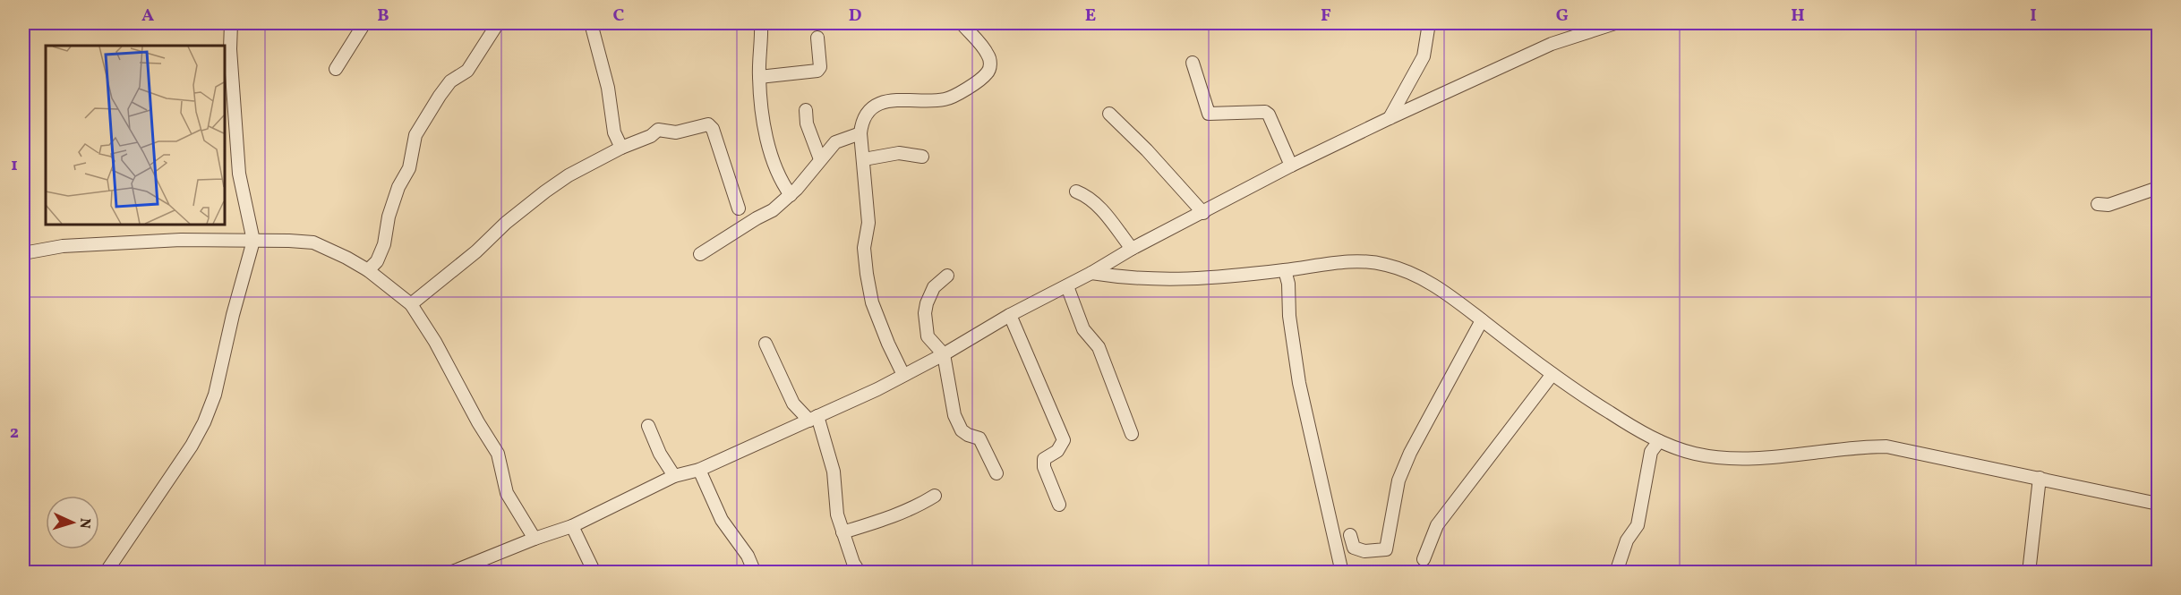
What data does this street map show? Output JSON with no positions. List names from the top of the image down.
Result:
{
  "north": "right",
  "grid": {
    "columns": [
      "A",
      "B",
      "C",
      "D",
      "E",
      "F",
      "G",
      "H",
      "I"
    ],
    "rows": ["1", "2"]
  }
}
